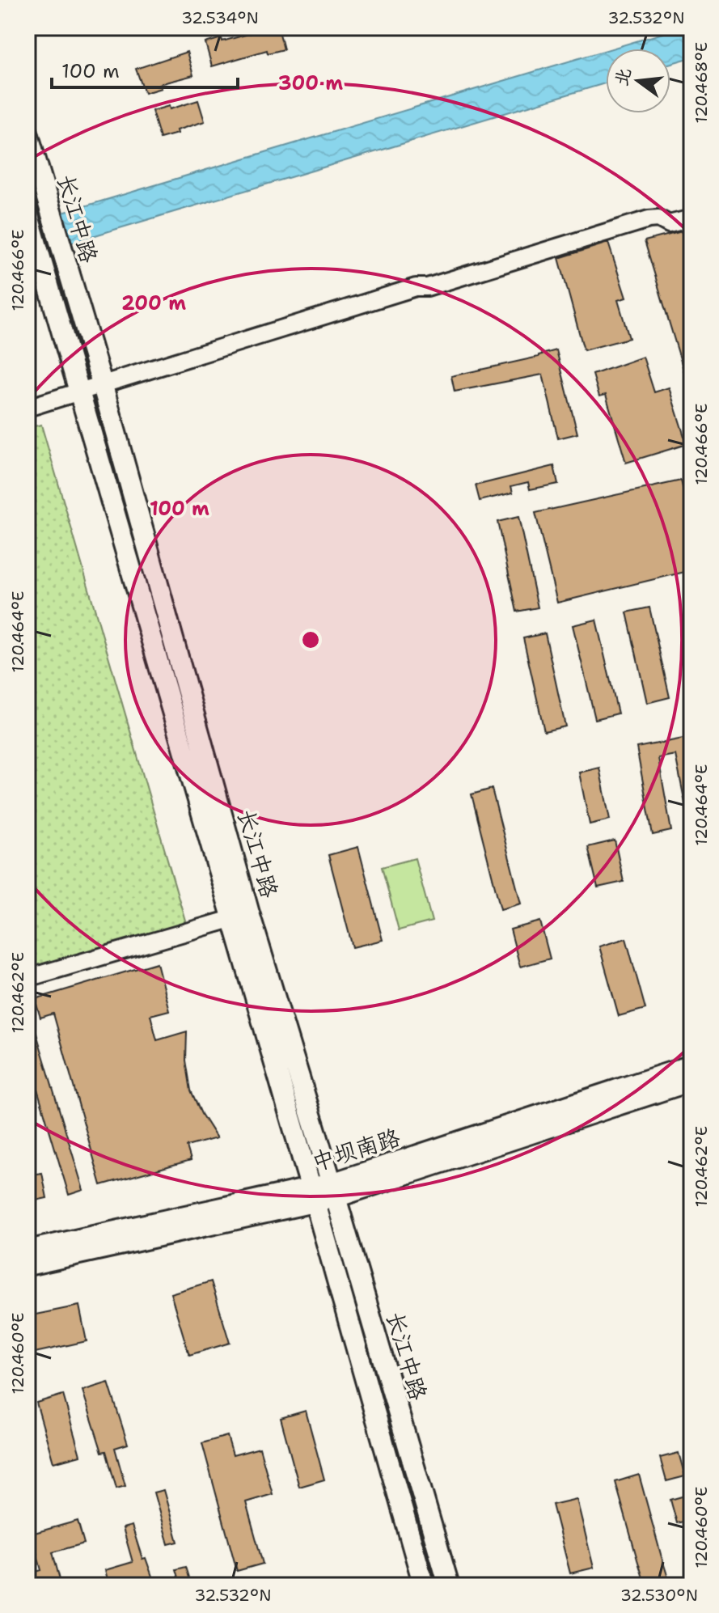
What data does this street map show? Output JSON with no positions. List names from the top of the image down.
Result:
{
  "streets": {
    "main road": ["长江中路", "中坝南路"]
  },
  "crossings": [
    ["长江中路", "中坝南路"]
  ],
  "scale_bar": "100 m",
  "north": "left",
  "coordinates": [
    "32.534°N",
    "32.532°N",
    "120.468°E",
    "120.466°E",
    "120.464°E",
    "120.462°E",
    "120.460°E",
    "32.530°N"
  ],
  "rings": ["300 m", "200 m", "100 m"]
}
